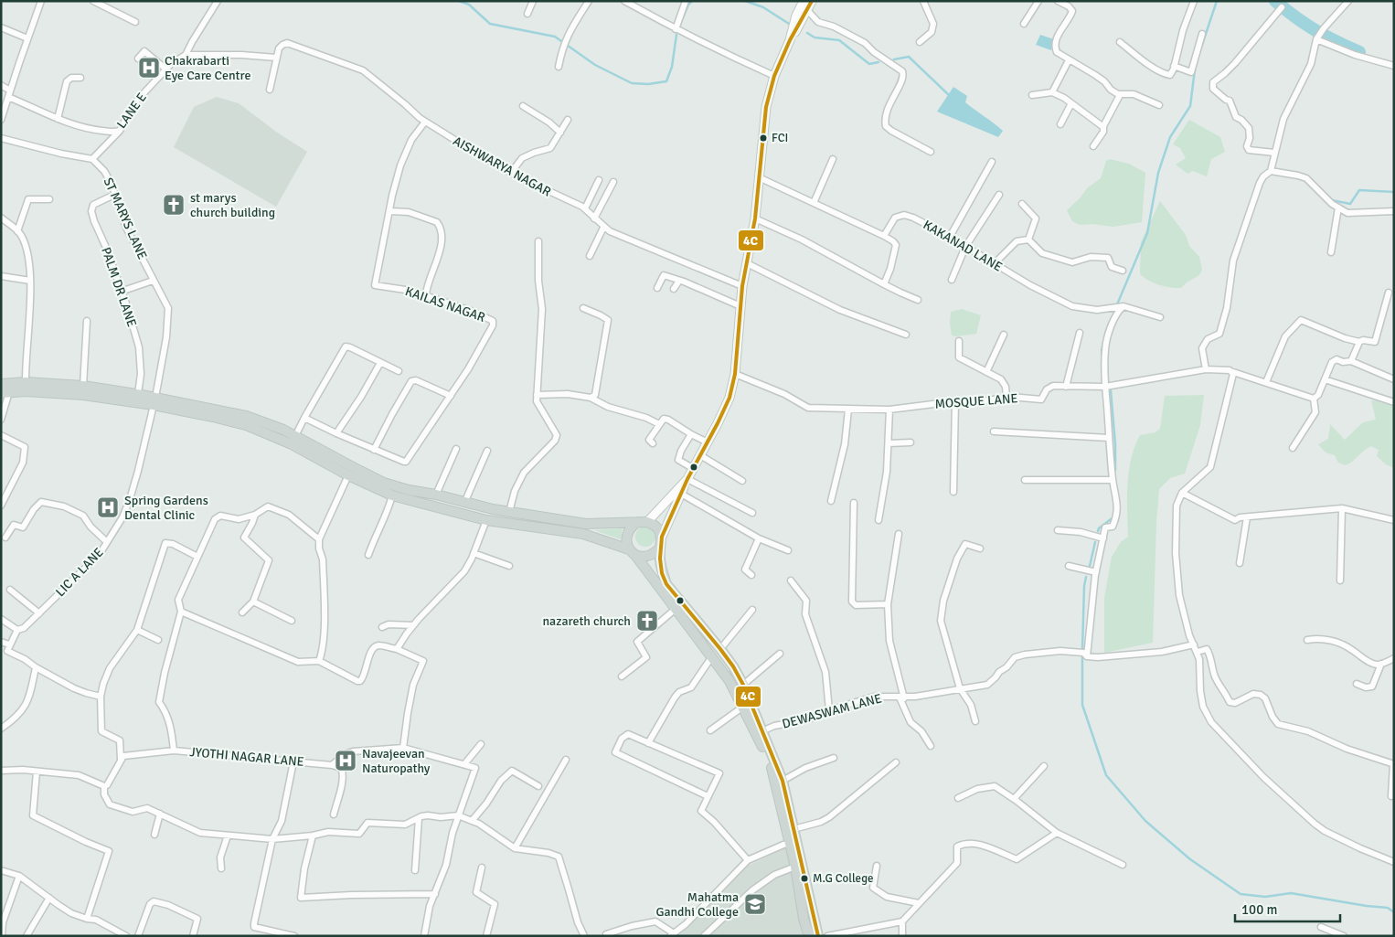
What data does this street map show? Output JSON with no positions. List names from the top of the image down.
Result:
{
  "streets": {
    "street": [
      "LANE E",
      "AISHWARYA NAGAR",
      "ST MARYS LANE",
      "KAKANAD LANE",
      "PALM DR LANE",
      "KAILAS NAGAR",
      "MOSQUE LANE",
      "LIC A LANE",
      "DEWASWAM LANE",
      "JYOTHI NAGAR LANE"
    ]
  },
  "crossings": [
    ["AISHWARYA NAGAR", "KAILAS NAGAR"],
    ["ST MARYS LANE", "PALM DR LANE"],
    ["ST MARYS LANE", "LIC A LANE"]
  ],
  "places": {
    "hospital": ["Chakrabarti Eye Care Centre", "Spring Gardens Dental Clinic", "Navajeevan Naturopathy"],
    "other": ["FCI", "M.G College"],
    "church": ["st marys church building", "nazareth church"],
    "school or university": ["Mahatma Gandhi College"]
  },
  "lines": ["transit line 4C"],
  "scale_bar": "100 m"
}
